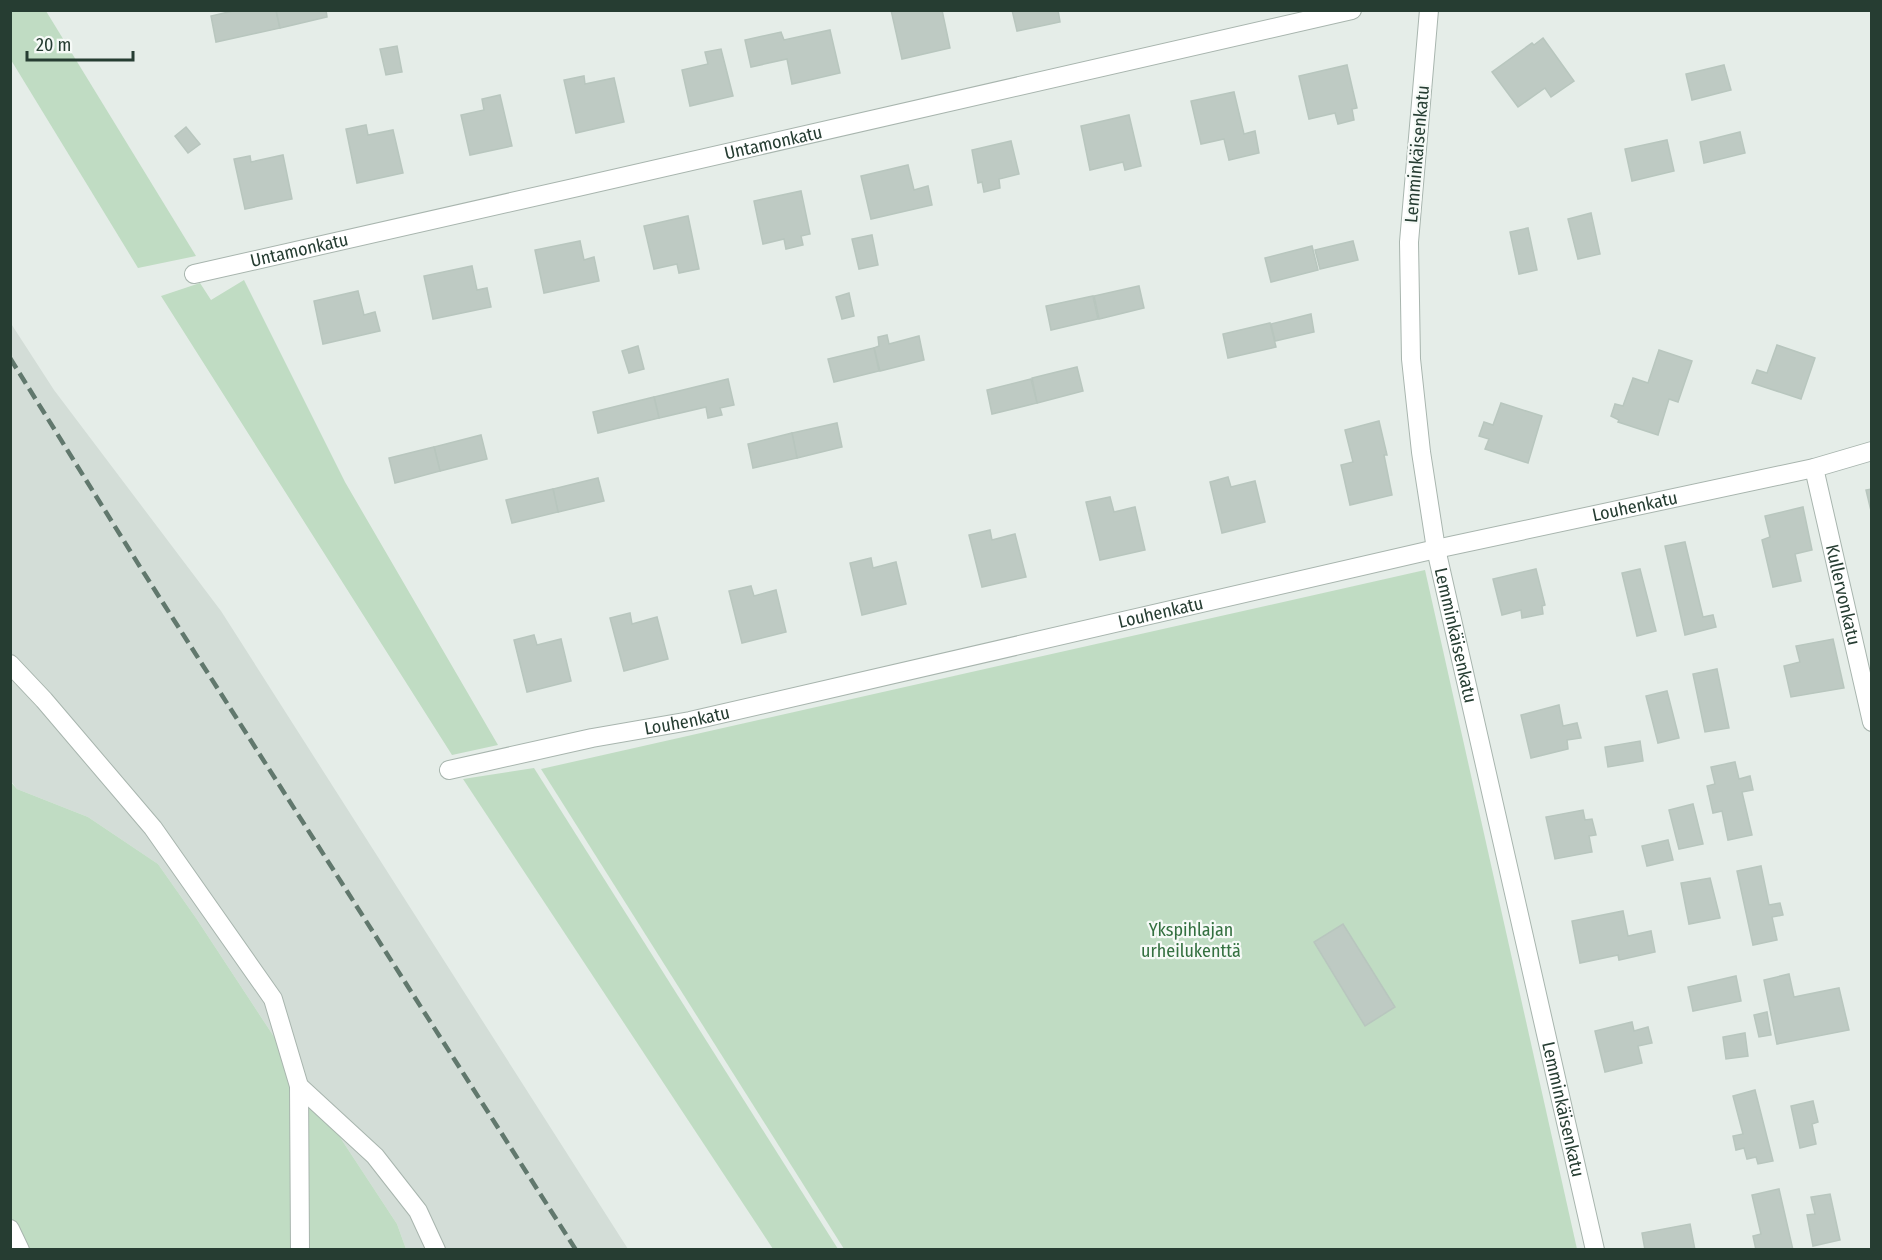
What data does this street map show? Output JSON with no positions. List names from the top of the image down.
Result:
{
  "streets": {
    "street": [
      "Untamonkatu",
      "Lemminkäisenkatu",
      "Louhenkatu",
      "Kullervonkatu"
    ]
  },
  "crossings": [
    ["Lemminkäisenkatu", "Louhenkatu"],
    ["Louhenkatu", "Kullervonkatu"]
  ],
  "parks": ["Ykspihlajan urheilukenttä"],
  "scale_bar": "20 m"
}
